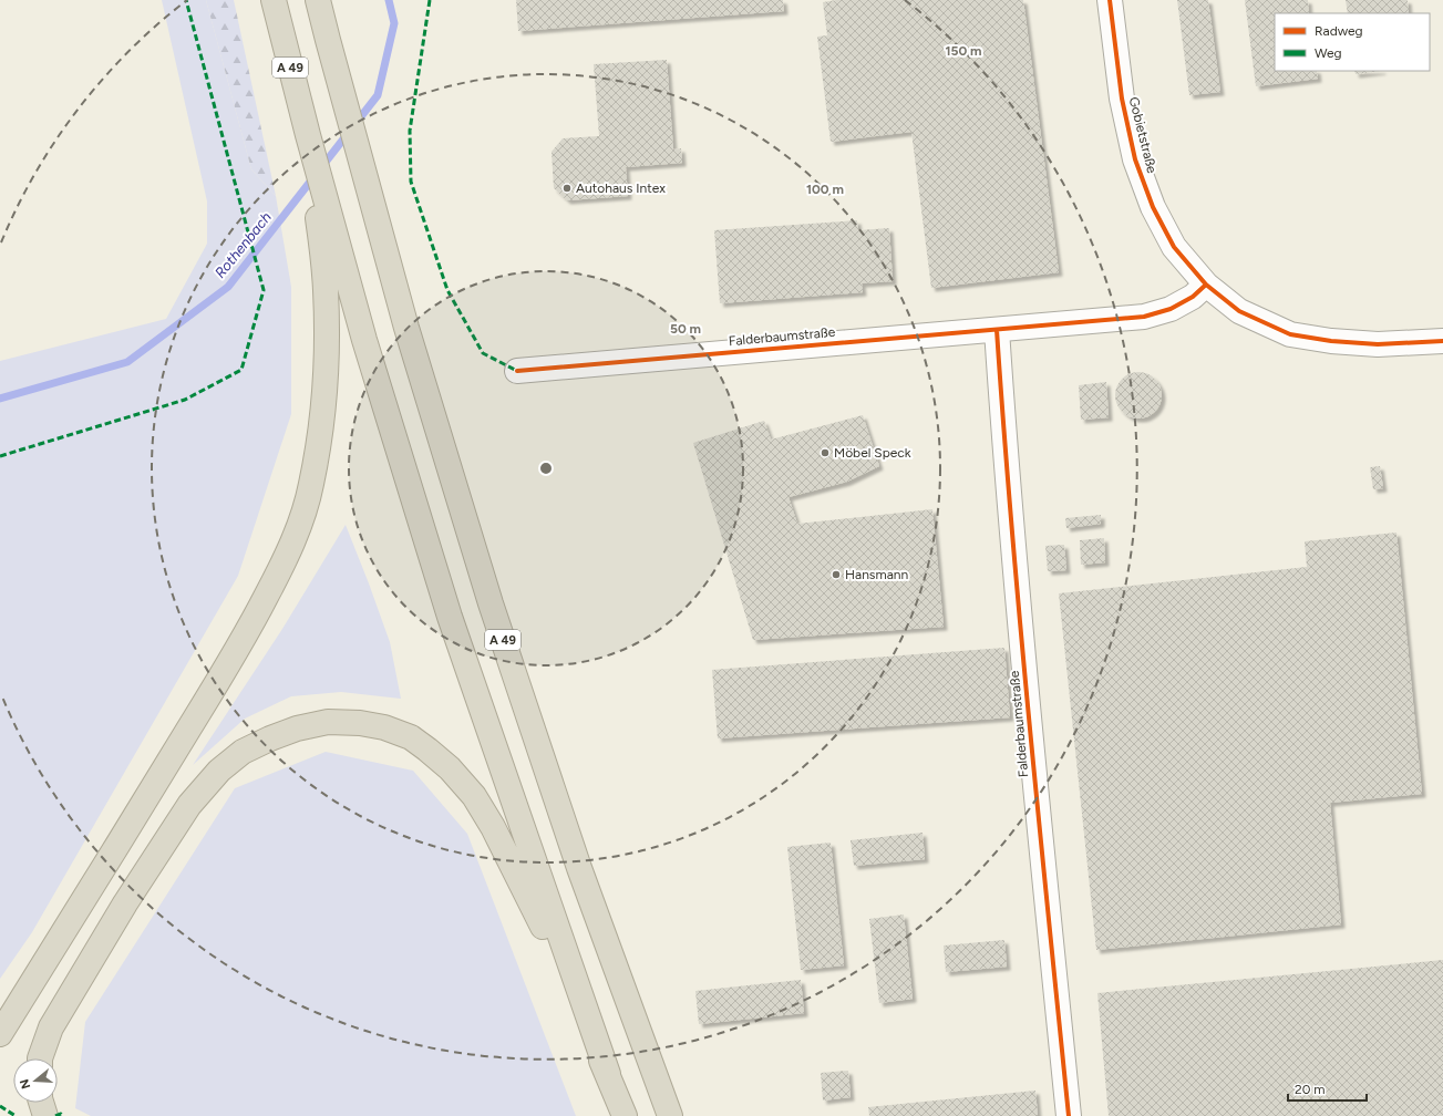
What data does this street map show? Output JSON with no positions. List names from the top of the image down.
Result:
{
  "streets": {
    "highway": ["A 49"],
    "street": ["Gobietstraße", "Falderbaumstraße"]
  },
  "crossings": [
    ["Gobietstraße", "Falderbaumstraße"]
  ],
  "water": ["Rothenbach"],
  "places": ["Autohaus Intex", "Möbel Speck", "Hansmann"],
  "legend": ["Radweg", "Weg"],
  "scale_bar": "20 m",
  "north": "left",
  "rings": ["150 m", "100 m", "50 m"]
}
